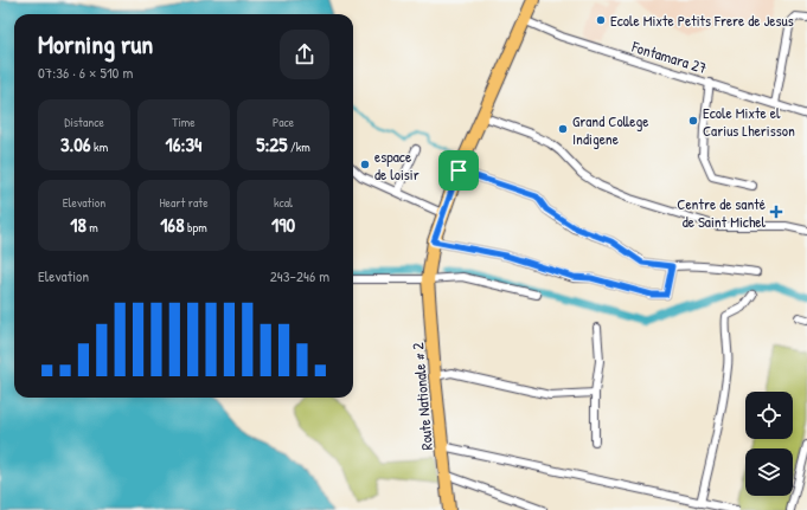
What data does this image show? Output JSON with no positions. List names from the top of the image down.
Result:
{
  "streets": {
    "main road": ["Route Nationale # 2"],
    "street": ["Fontamara 27"]
  },
  "crossings": [
    ["Fontamara 27", "Route Nationale # 2"]
  ],
  "places": {
    "other": [
      "Ecole Mixte Petits Frere de Jesus",
      "Ecole Mixte el Carius Lherisson",
      "Grand College Indigene",
      "espace de loisir"
    ],
    "health": ["Centre de santé de Saint Michel"]
  },
  "page": {
    "heading": ["Morning run", "07:36 · 6 × 510 m"],
    "stats": [
      ["Distance", "3.06 km"],
      ["Time", "16:34"],
      ["Pace", "5:25 /km"],
      ["Elevation", "18 m"],
      ["Heart rate", "168 bpm"],
      ["kcal", "190"]
    ],
    "chart": ["Elevation", "243–246 m"]
  }
}
